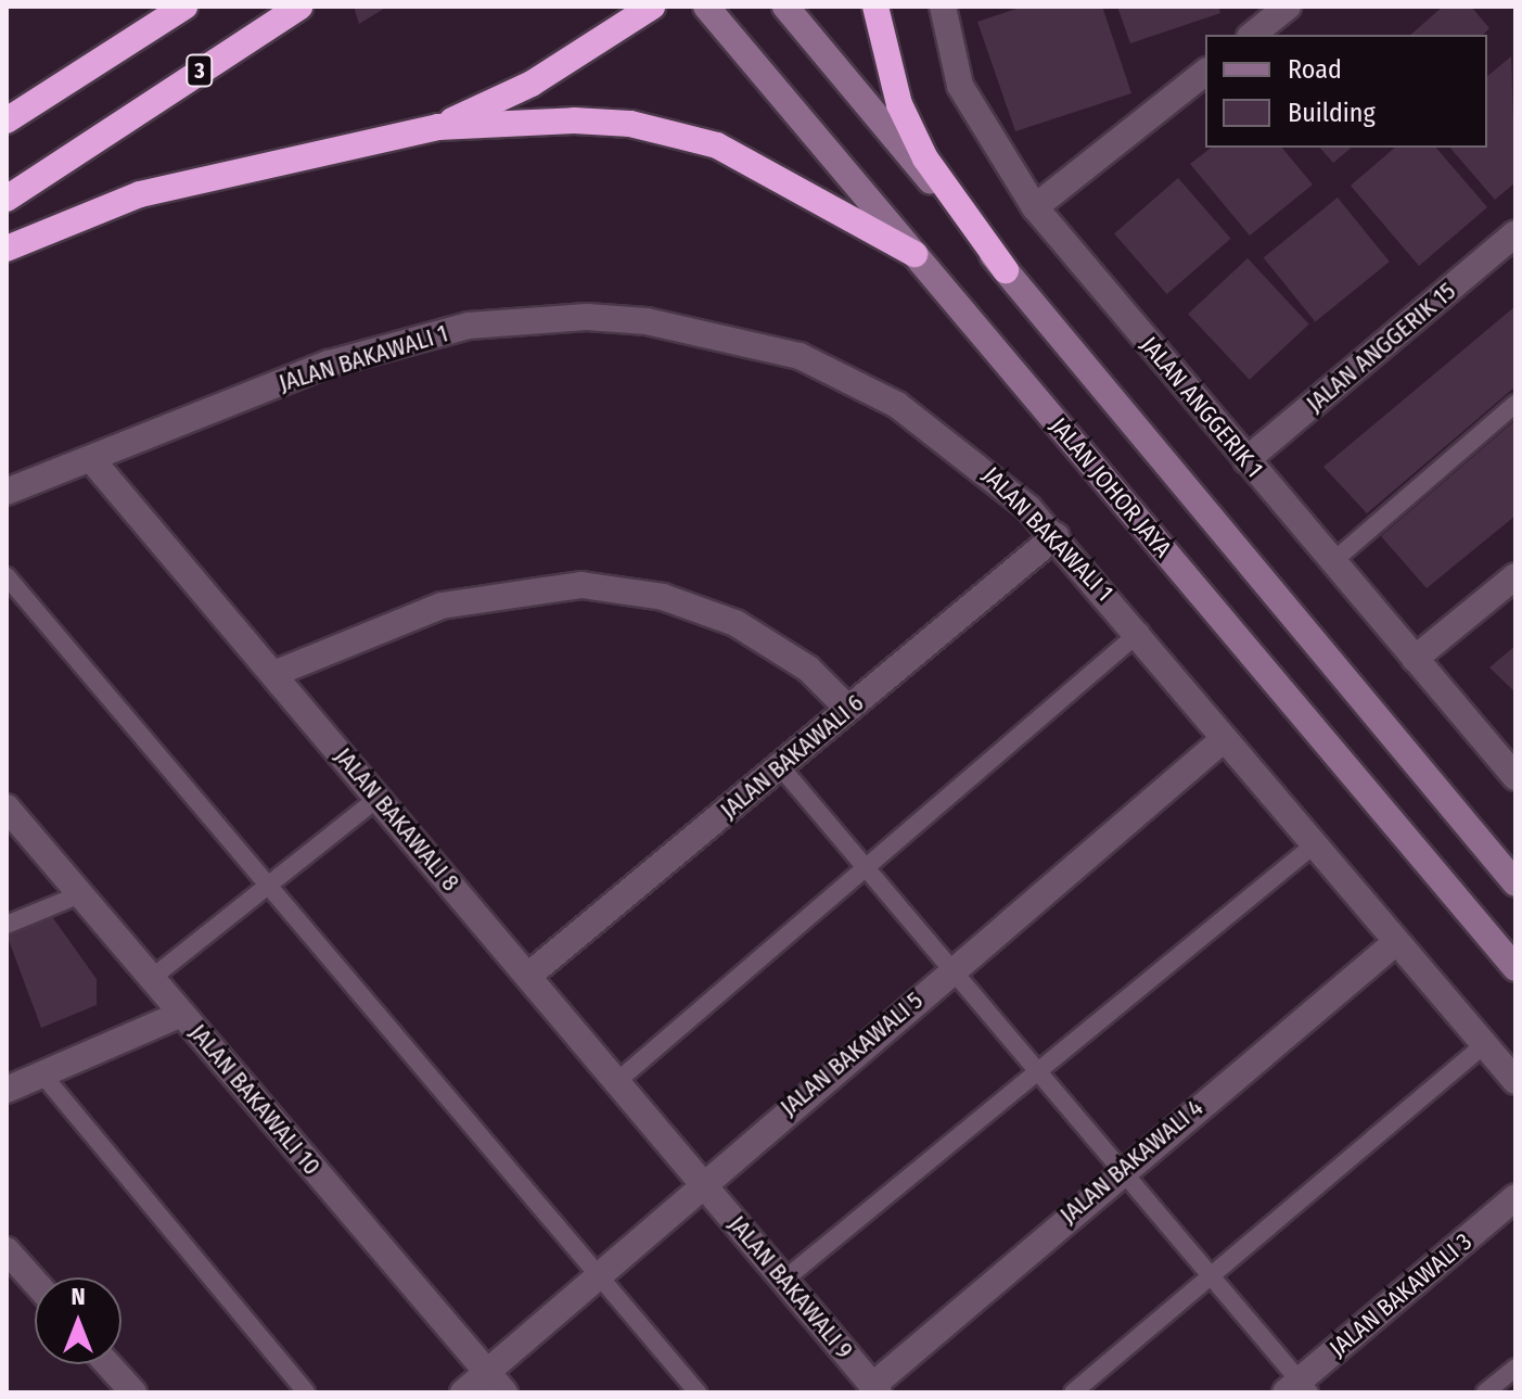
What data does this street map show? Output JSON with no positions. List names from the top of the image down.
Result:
{
  "streets": {
    "highway": ["3"],
    "main road": ["JALAN JOHOR JAYA"],
    "street": [
      "JALAN ANGGERIK 15",
      "JALAN BAKAWALI 1",
      "JALAN ANGGERIK 1",
      "JALAN BAKAWALI 6",
      "JALAN BAKAWALI 8",
      "JALAN BAKAWALI 5",
      "JALAN BAKAWALI 10",
      "JALAN BAKAWALI 4",
      "JALAN BAKAWALI 9",
      "JALAN BAKAWALI 3"
    ]
  },
  "crossings": [
    ["JALAN ANGGERIK 15", "JALAN ANGGERIK 1"],
    ["JALAN BAKAWALI 1", "JALAN BAKAWALI 6"],
    ["JALAN BAKAWALI 1", "JALAN BAKAWALI 8"],
    ["JALAN BAKAWALI 1", "JALAN BAKAWALI 5"],
    ["JALAN BAKAWALI 1", "JALAN BAKAWALI 4"],
    ["JALAN BAKAWALI 6", "JALAN BAKAWALI 8"],
    ["JALAN BAKAWALI 8", "JALAN BAKAWALI 5"],
    ["JALAN BAKAWALI 8", "JALAN BAKAWALI 9"],
    ["JALAN BAKAWALI 5", "JALAN BAKAWALI 10"],
    ["JALAN BAKAWALI 5", "JALAN BAKAWALI 9"],
    ["JALAN BAKAWALI 4", "JALAN BAKAWALI 9"]
  ],
  "legend": ["Road", "Building"],
  "north": "top"
}
